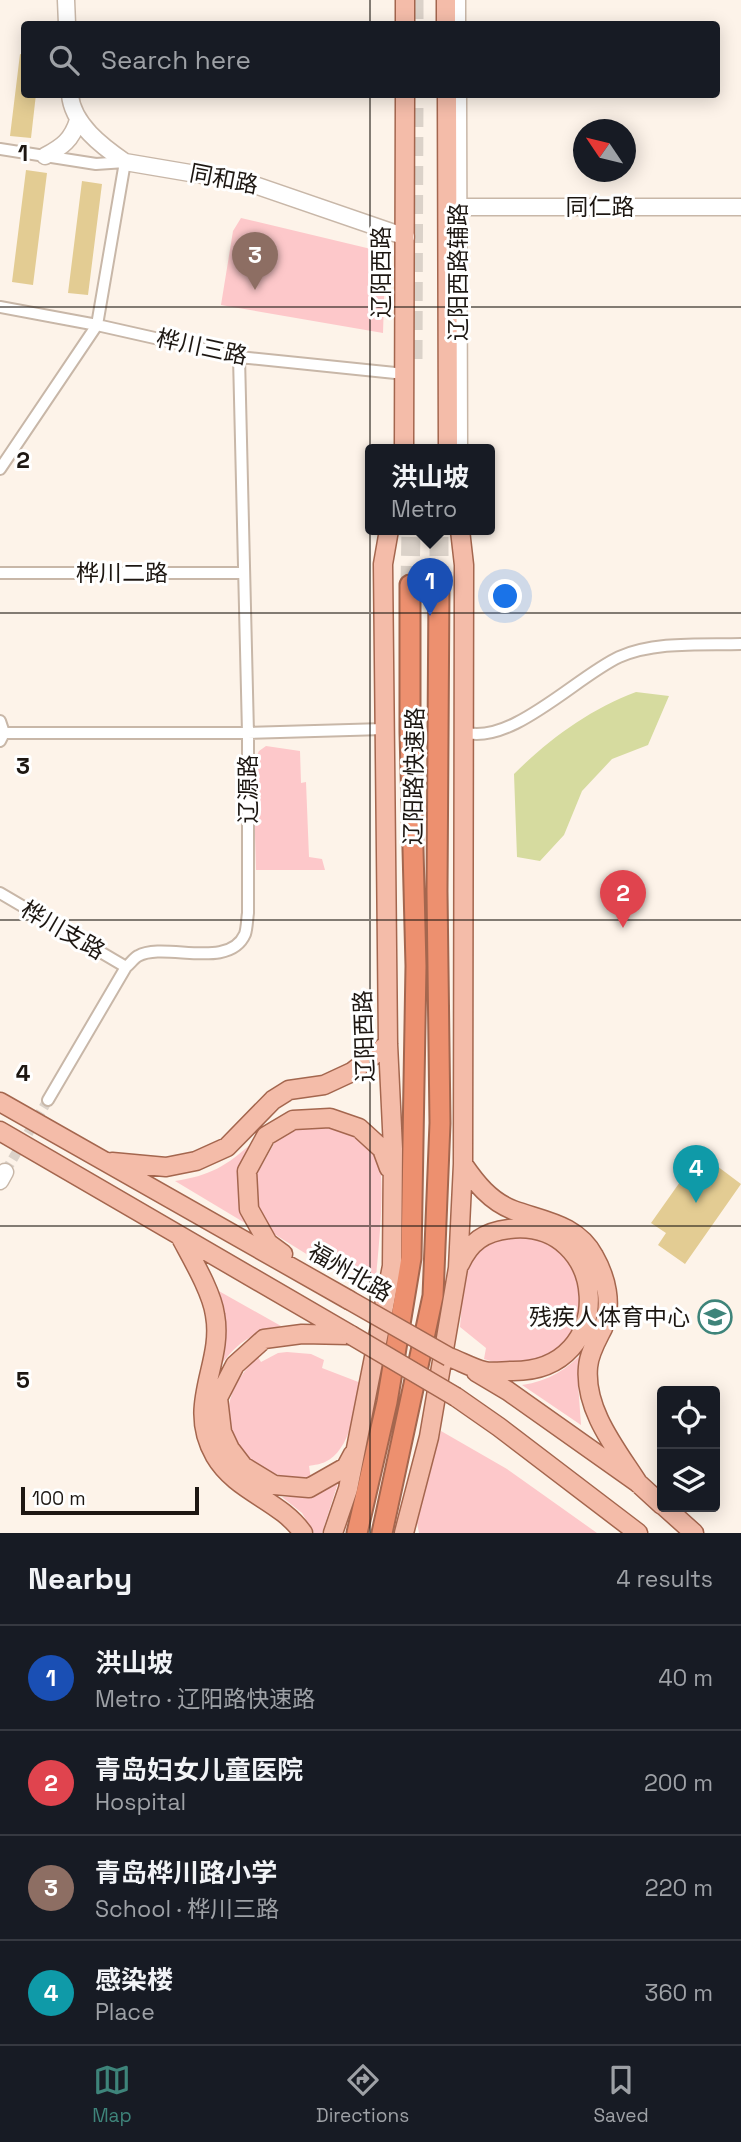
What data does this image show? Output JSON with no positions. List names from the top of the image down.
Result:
{
  "streets": {
    "highway": ["辽阳路快速路"],
    "main road": ["辽阳西路", "福州北路"],
    "street": [
      "同和路",
      "同仁路",
      "辽阳西路辅路",
      "桦川三路",
      "桦川二路",
      "辽源路",
      "桦川支路"
    ]
  },
  "crossings": [
    ["同和路", "辽阳西路"],
    ["同仁路", "辽阳西路辅路"],
    ["辽阳西路", "桦川三路"],
    ["桦川三路", "辽源路"],
    ["桦川二路", "辽源路"],
    ["辽源路", "桦川支路"]
  ],
  "places": {
    "school or university": ["残疾人体育中心"]
  },
  "scale_bar": "100 m",
  "north": "top left",
  "page": {
    "search": "Search here",
    "pins": [
      "3",
      "1",
      "2",
      "4"
    ],
    "popup": ["洪山坡", "Metro"],
    "scale": "100 m",
    "heading": ["Nearby", "4 results"],
    "list": [
      {
        "mark": "1",
        "name": "洪山坡",
        "note": "Metro · 辽阳路快速路",
        "value": "40 m"
      },
      {
        "mark": "2",
        "name": "青岛妇女儿童医院",
        "note": "Hospital",
        "value": "200 m"
      },
      {
        "mark": "3",
        "name": "青岛桦川路小学",
        "note": "School · 桦川三路",
        "value": "220 m"
      },
      {
        "mark": "4",
        "name": "感染楼",
        "note": "Place",
        "value": "360 m"
      }
    ],
    "nav": ["Map", "Directions", "Saved"]
  },
  "grid": {
    "rows": [
      "1",
      "2",
      "3",
      "4",
      "5"
    ]
  }
}
